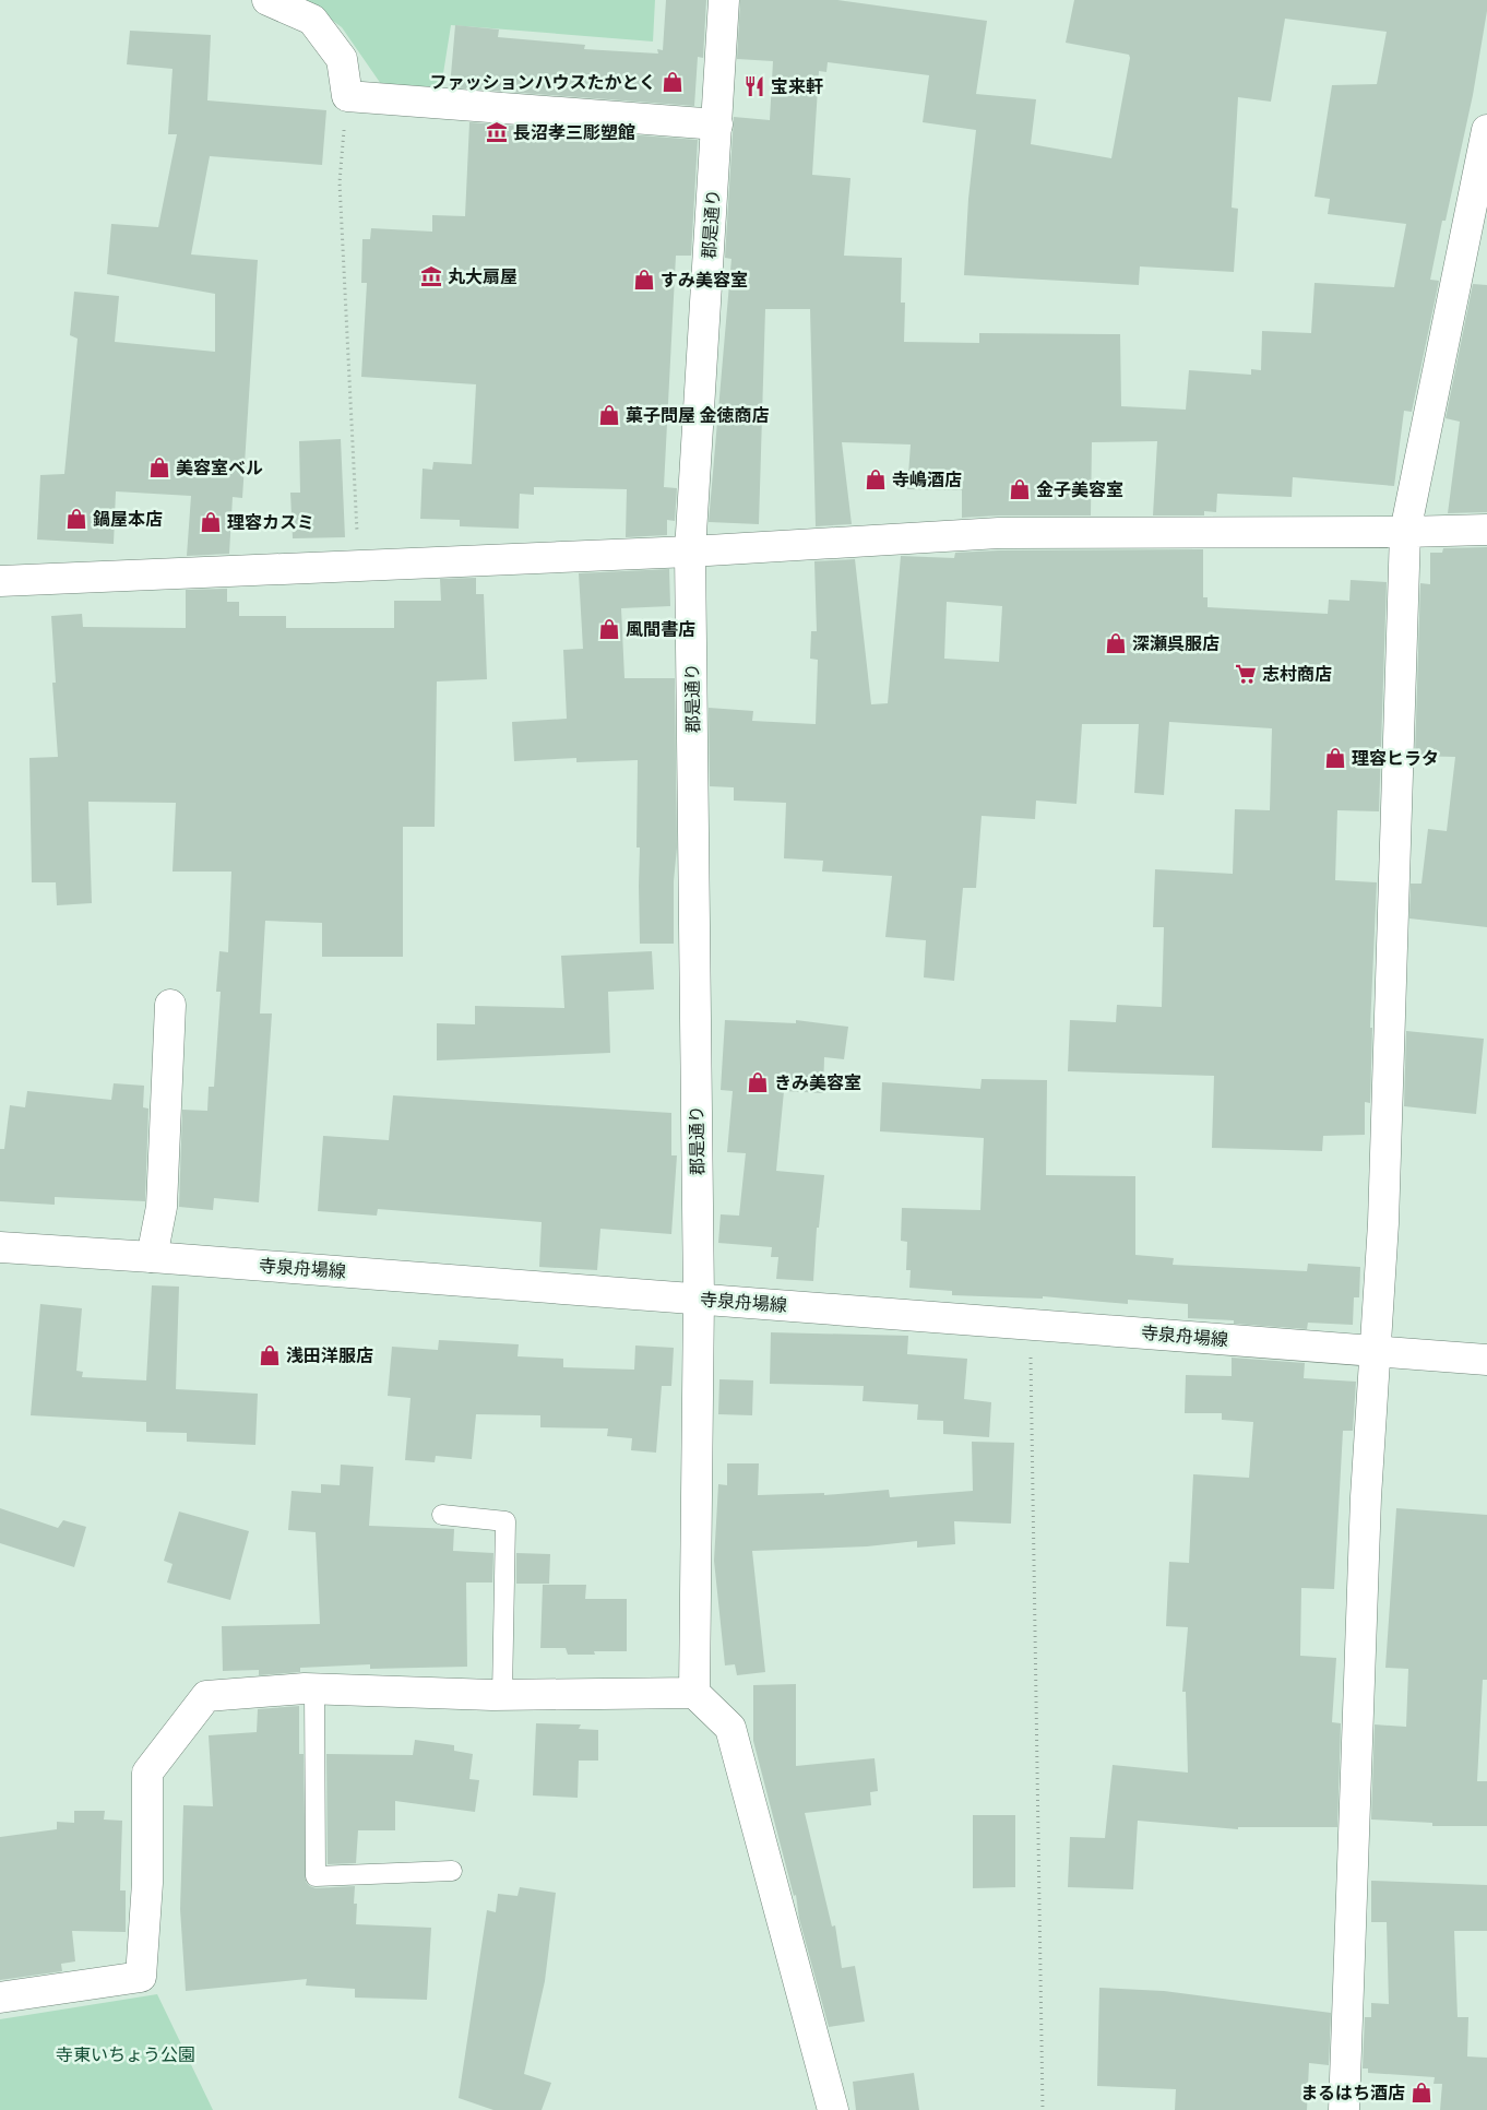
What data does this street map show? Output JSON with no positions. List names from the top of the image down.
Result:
{
  "streets": {
    "street": ["郡是通り", "寺泉舟場線"]
  },
  "crossings": [
    ["郡是通り", "寺泉舟場線"]
  ],
  "parks": ["寺東いちょう公園"],
  "places": {
    "shop": [
      "ファッションハウスたかとく",
      "すみ美容室",
      "菓子問屋 金徳商店",
      "美容室ベル",
      "寺嶋酒店",
      "金子美容室",
      "鍋屋本店",
      "理容カスミ",
      "風間書店",
      "深瀬呉服店",
      "理容ヒラタ",
      "きみ美容室",
      "浅田洋服店",
      "まるはち酒店"
    ],
    "restaurant": ["宝来軒"],
    "museum": ["長沼孝三彫塑館", "丸大扇屋"],
    "supermarket": ["志村商店"]
  }
}
